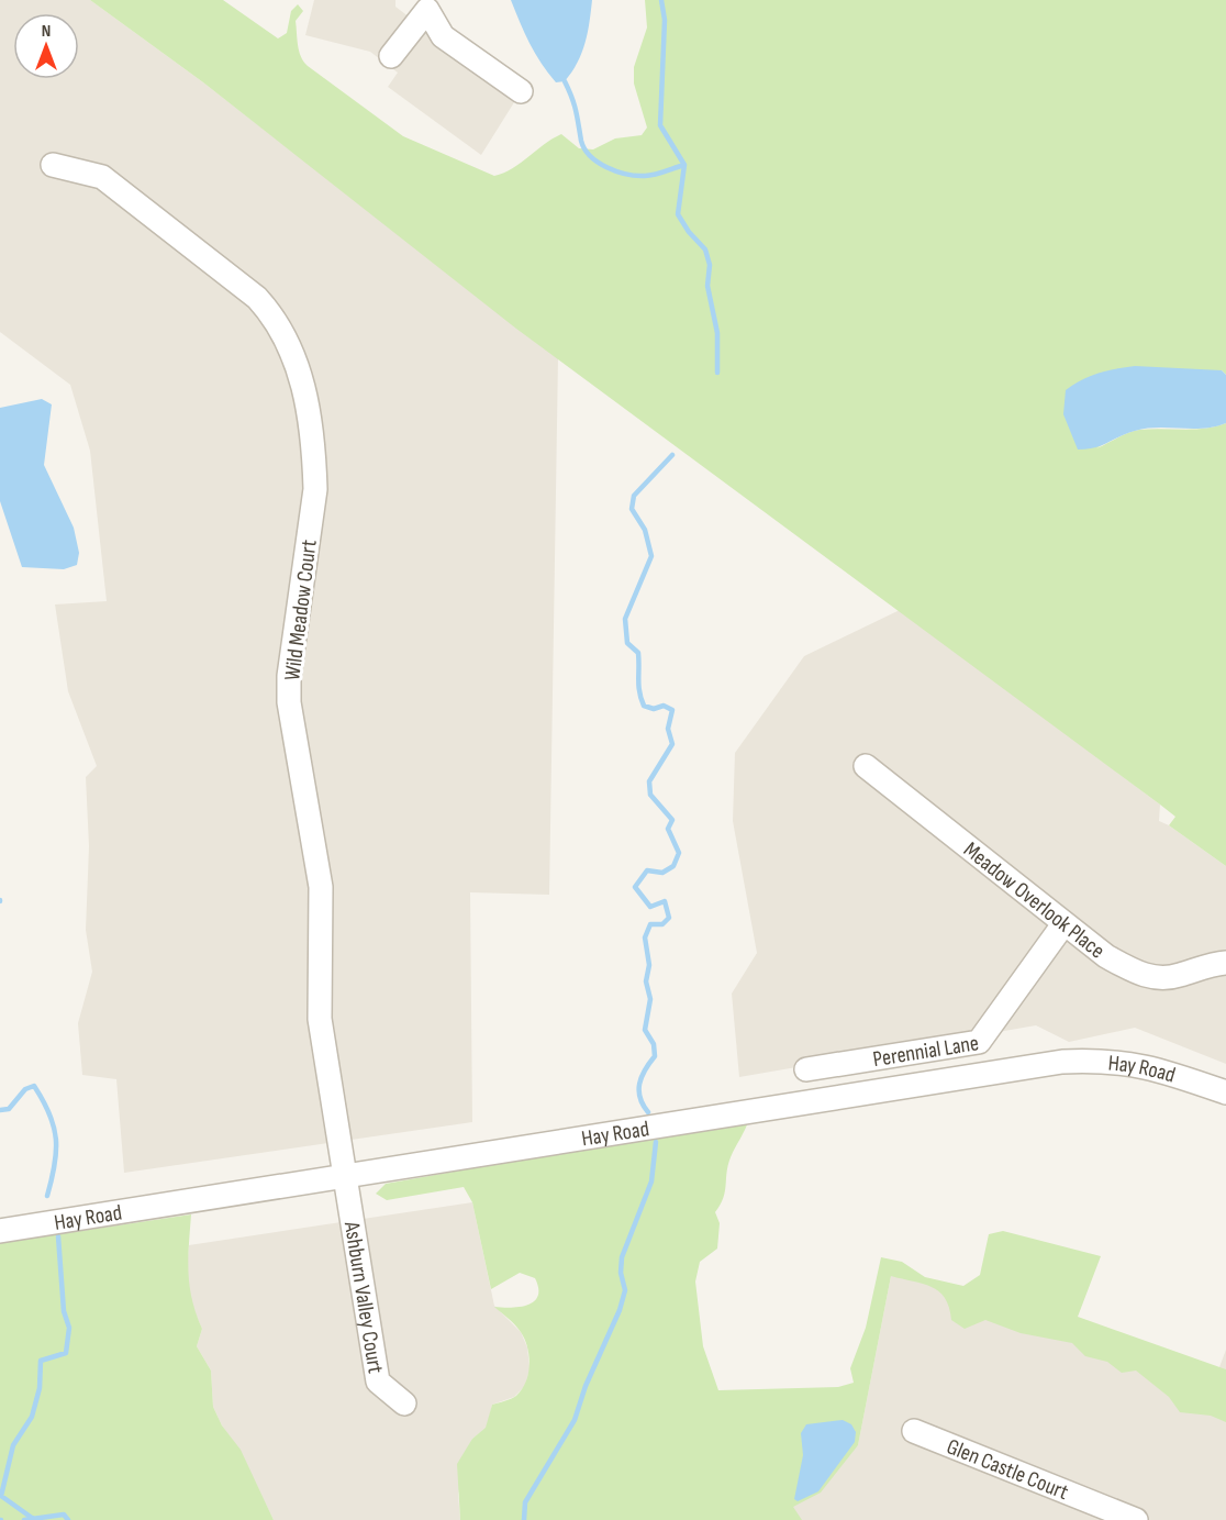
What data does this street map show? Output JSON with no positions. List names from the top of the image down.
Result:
{
  "streets": {
    "street": [
      "Wild Meadow Court",
      "Meadow Overlook Place",
      "Perennial Lane",
      "Hay Road",
      "Ashburn Valley Court",
      "Glen Castle Court"
    ]
  },
  "crossings": [
    ["Wild Meadow Court", "Hay Road"],
    ["Wild Meadow Court", "Ashburn Valley Court"],
    ["Meadow Overlook Place", "Perennial Lane"],
    ["Hay Road", "Ashburn Valley Court"]
  ],
  "north": "top"
}
